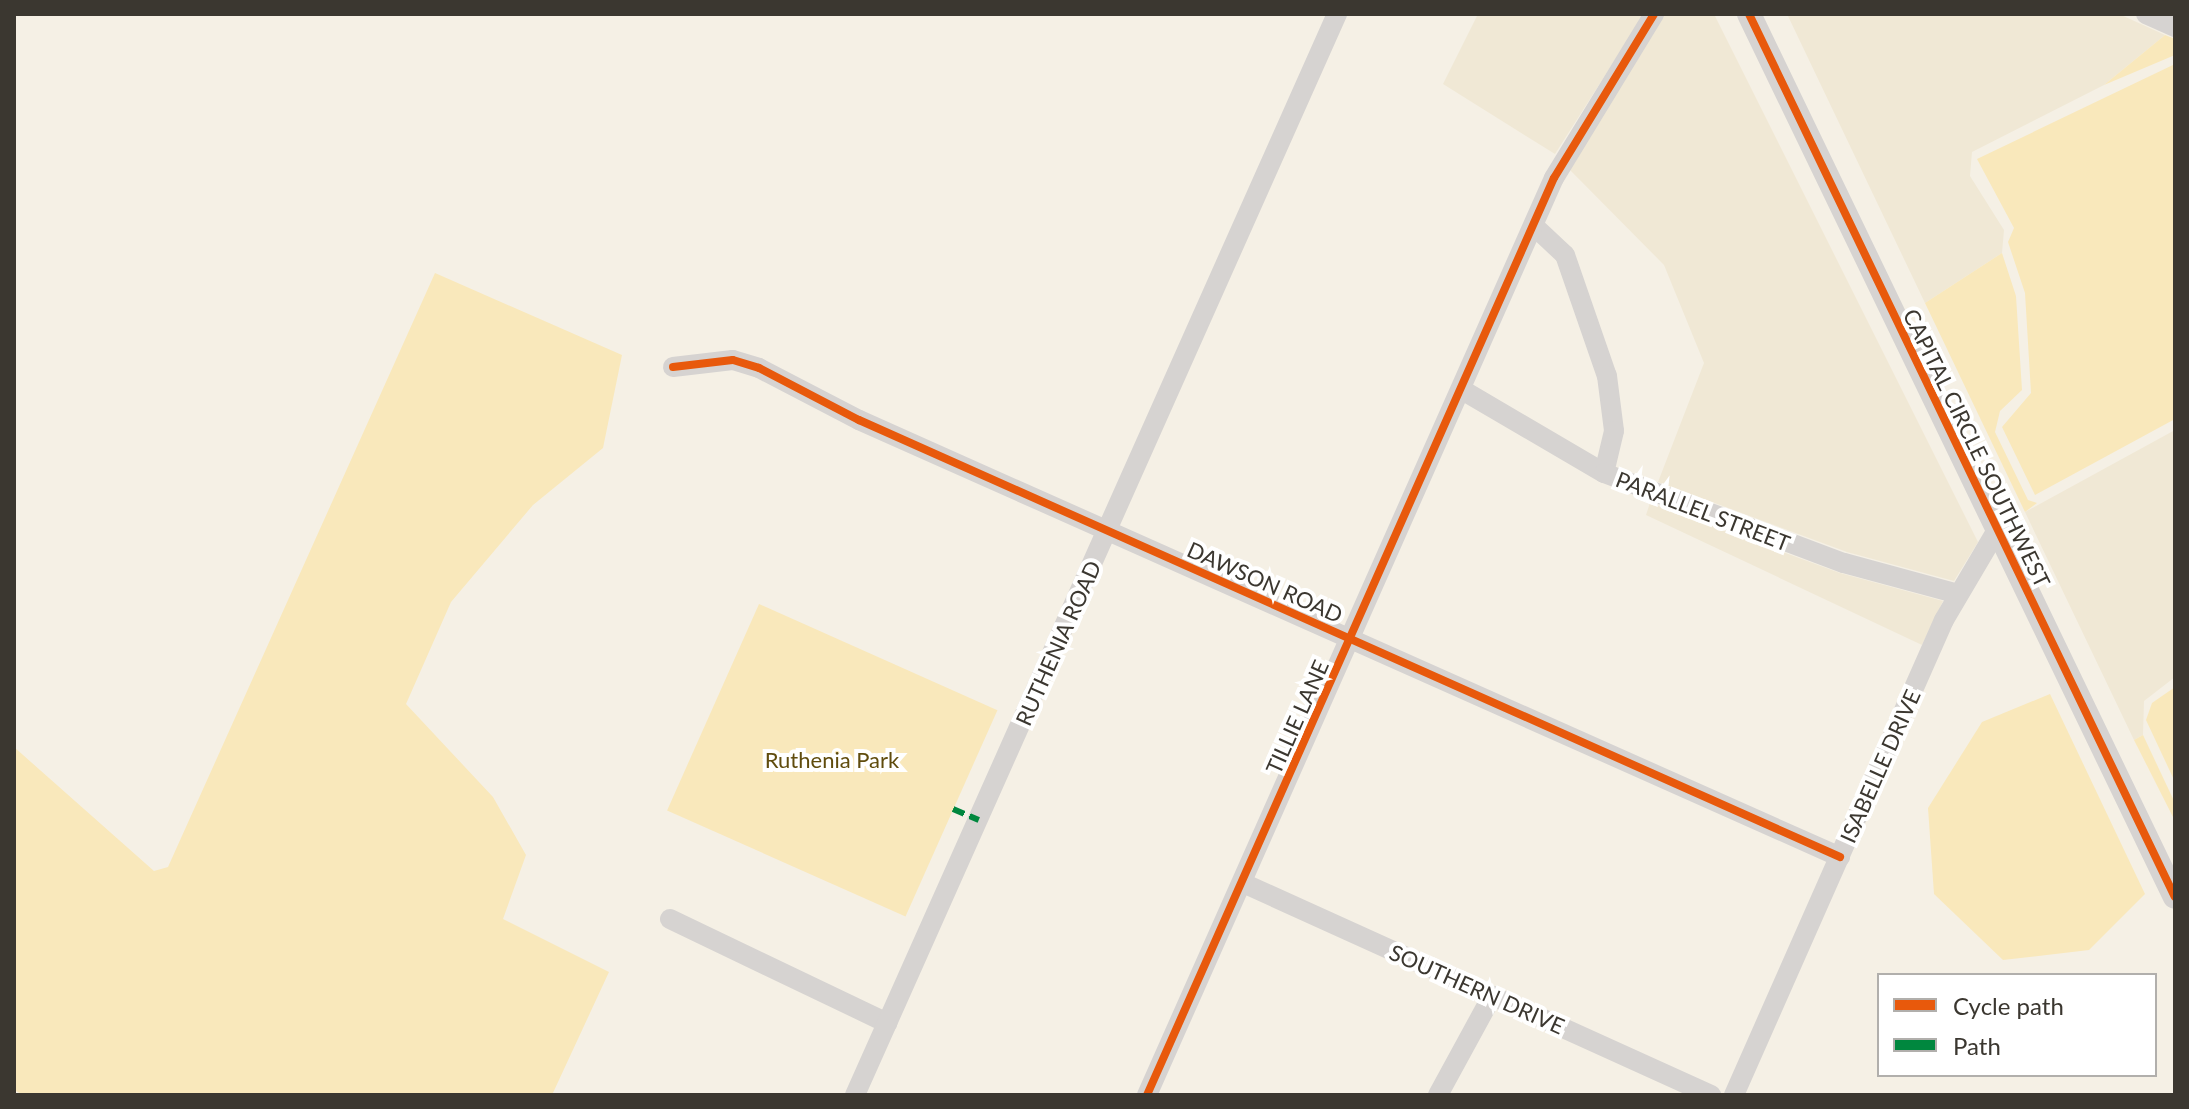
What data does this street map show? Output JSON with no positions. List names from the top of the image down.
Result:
{
  "streets": {
    "main road": ["CAPITAL CIRCLE SOUTHWEST"],
    "street": [
      "PARALLEL STREET",
      "DAWSON ROAD",
      "RUTHENIA ROAD",
      "TILLIE LANE",
      "ISABELLE DRIVE",
      "SOUTHERN DRIVE"
    ]
  },
  "crossings": [
    ["CAPITAL CIRCLE SOUTHWEST", "ISABELLE DRIVE"],
    ["PARALLEL STREET", "TILLIE LANE"],
    ["PARALLEL STREET", "ISABELLE DRIVE"],
    ["DAWSON ROAD", "RUTHENIA ROAD"],
    ["DAWSON ROAD", "TILLIE LANE"],
    ["DAWSON ROAD", "ISABELLE DRIVE"],
    ["TILLIE LANE", "SOUTHERN DRIVE"]
  ],
  "parks": ["Ruthenia Park"],
  "legend": ["Cycle path", "Path"]
}
